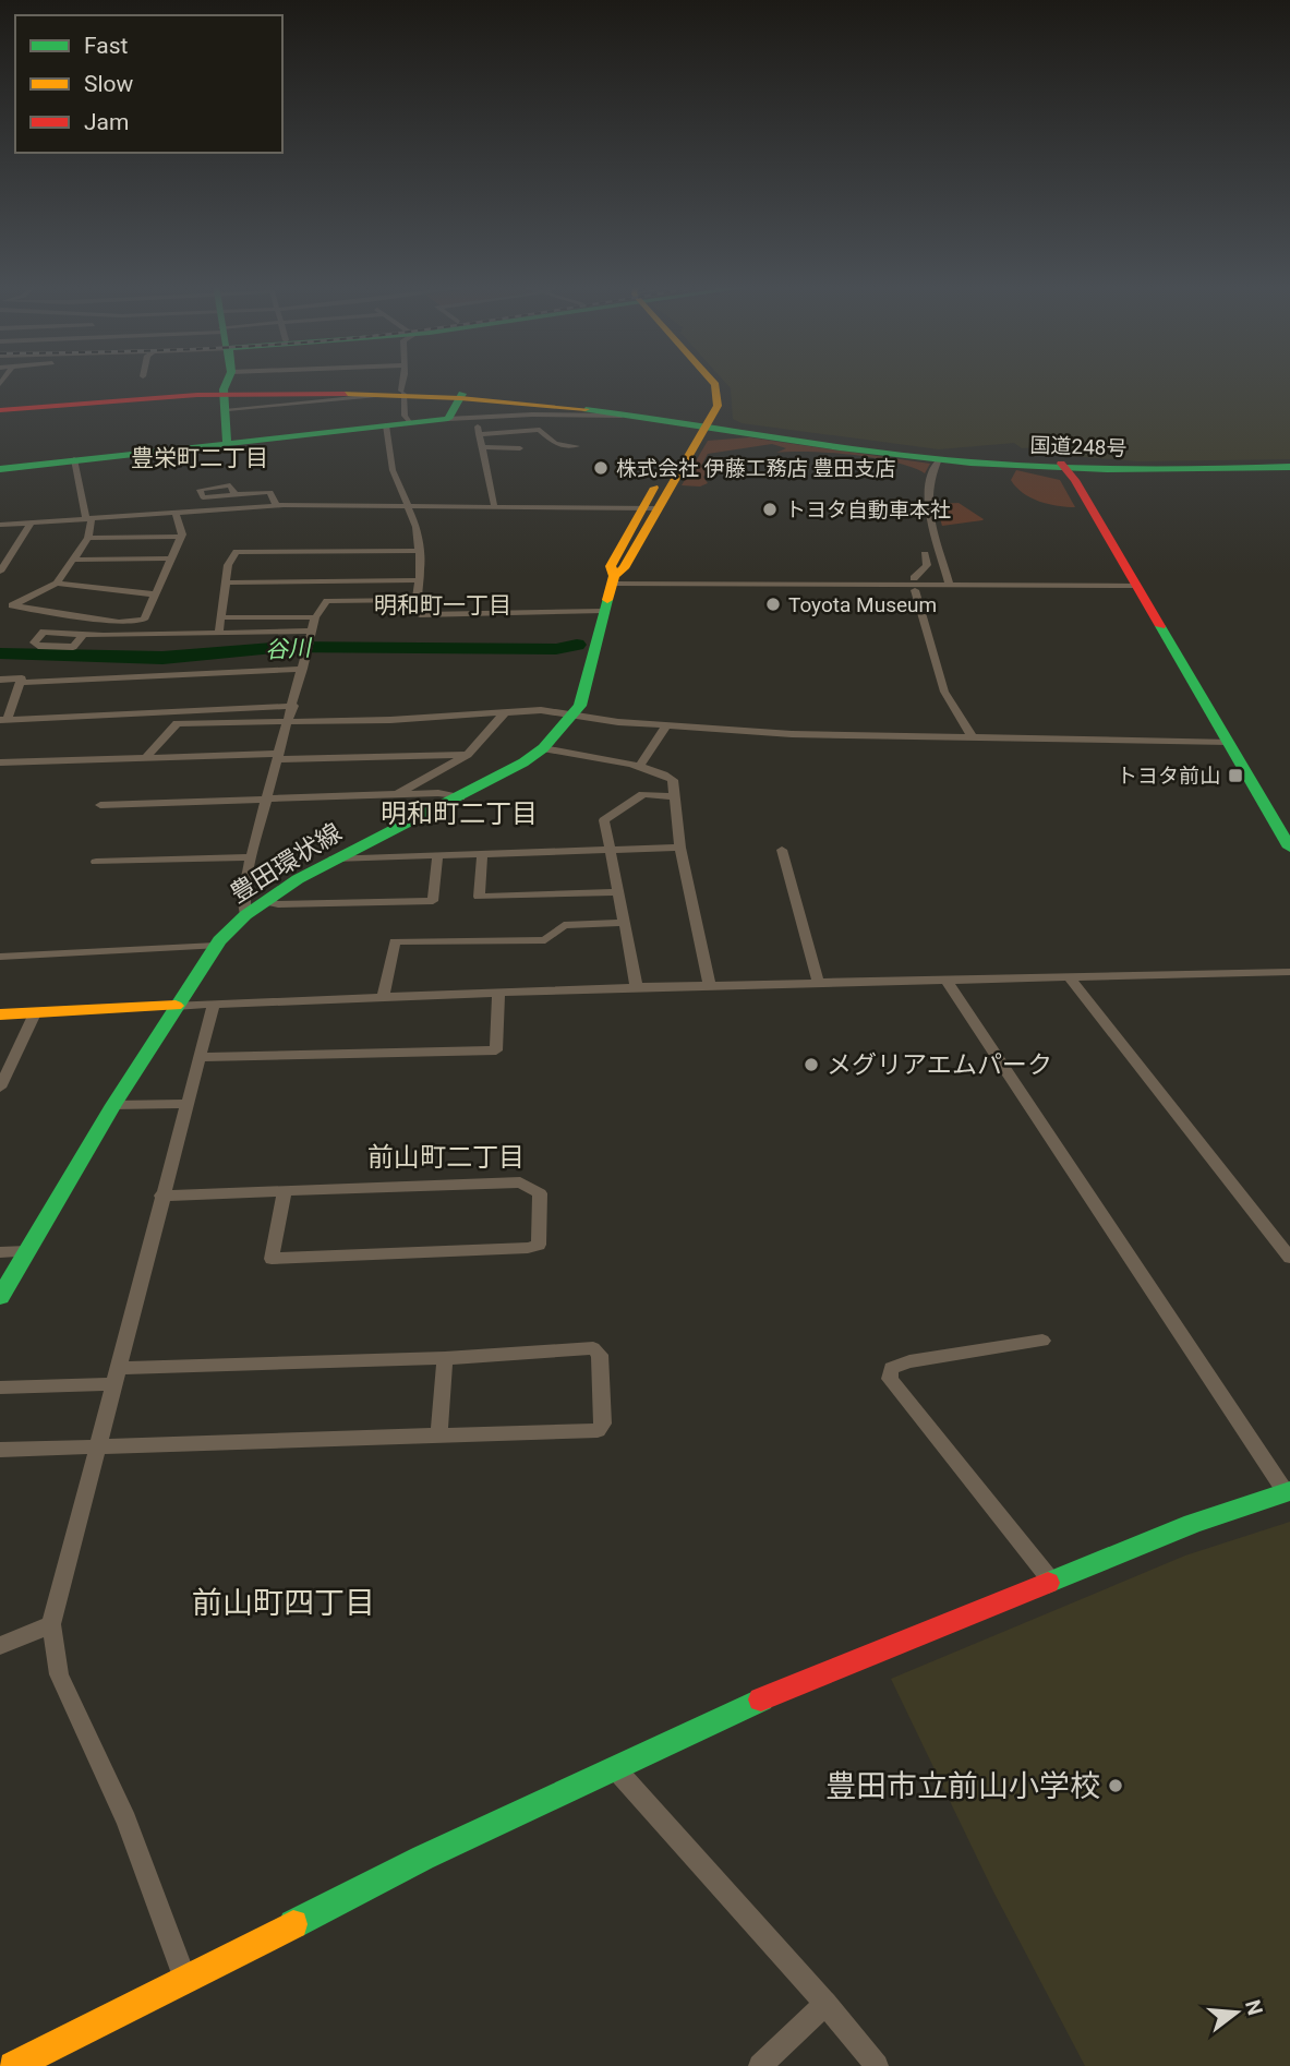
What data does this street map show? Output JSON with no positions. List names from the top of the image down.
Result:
{
  "streets": {
    "main road": ["国道248号", "豊田環状線"]
  },
  "crossings": [
    ["国道248号", "豊田環状線"]
  ],
  "districts": [
    "豊栄町二丁目",
    "明和町一丁目",
    "明和町二丁目",
    "前山町二丁目",
    "前山町四丁目"
  ],
  "water": ["谷川"],
  "places": {
    "other": [
      "株式会社 伊藤工務店 豊田支店",
      "トヨタ自動車本社",
      "Toyota Museum",
      "メグリアエムパーク",
      "豊田市立前山小学校"
    ],
    "transit": ["トヨタ前山"]
  },
  "legend": ["Fast", "Slow", "Jam"],
  "north": "right"
}
